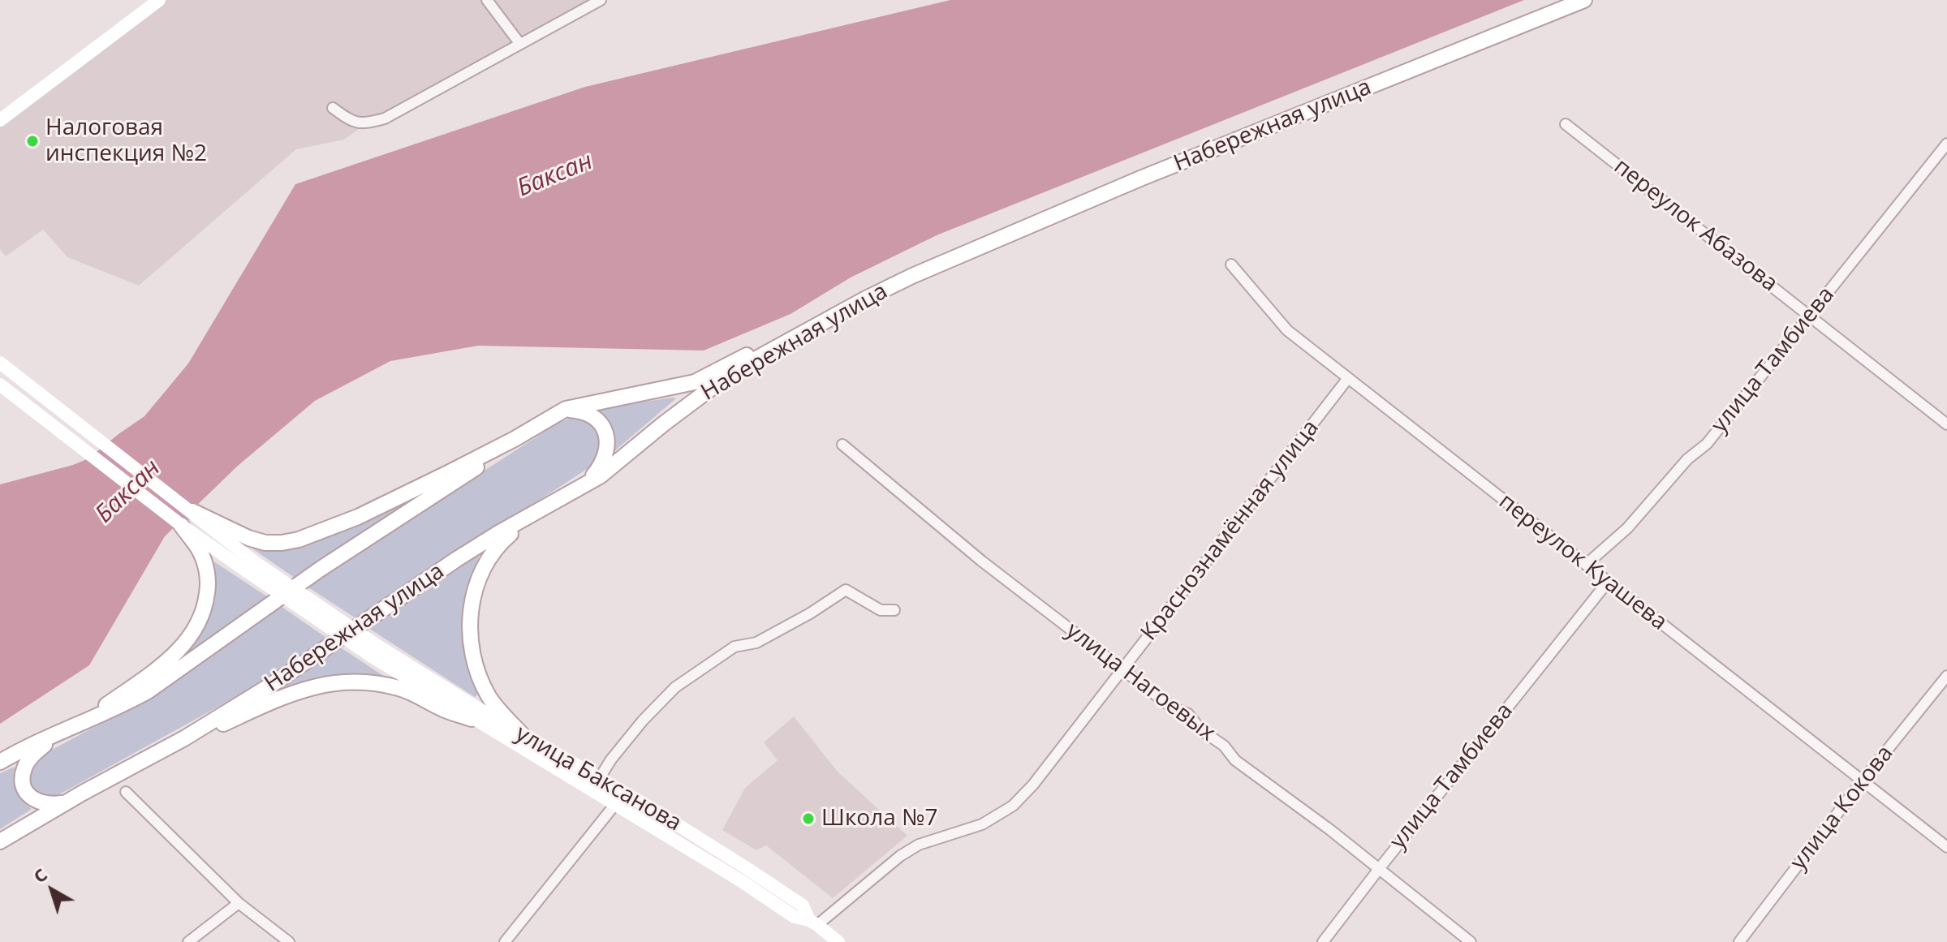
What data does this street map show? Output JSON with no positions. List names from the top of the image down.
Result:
{
  "streets": {
    "main road": ["Набережная улица", "улица Баксанова"],
    "street": [
      "переулок Абазова",
      "улица Тамбиева",
      "Краснознамённая улица",
      "переулок Куашева",
      "улица Нагоевых",
      "улица Кокова"
    ]
  },
  "crossings": [
    ["переулок Абазова", "улица Тамбиева"],
    ["улица Тамбиева", "переулок Куашева"],
    ["улица Тамбиева", "улица Нагоевых"],
    ["Краснознамённая улица", "переулок Куашева"],
    ["Краснознамённая улица", "улица Нагоевых"],
    ["Краснознамённая улица", "улица Баксанова"],
    ["переулок Куашева", "улица Кокова"]
  ],
  "water": ["Баксан"],
  "places": ["Налоговая инспекция №2", "Школа №7"],
  "north": "top left"
}
